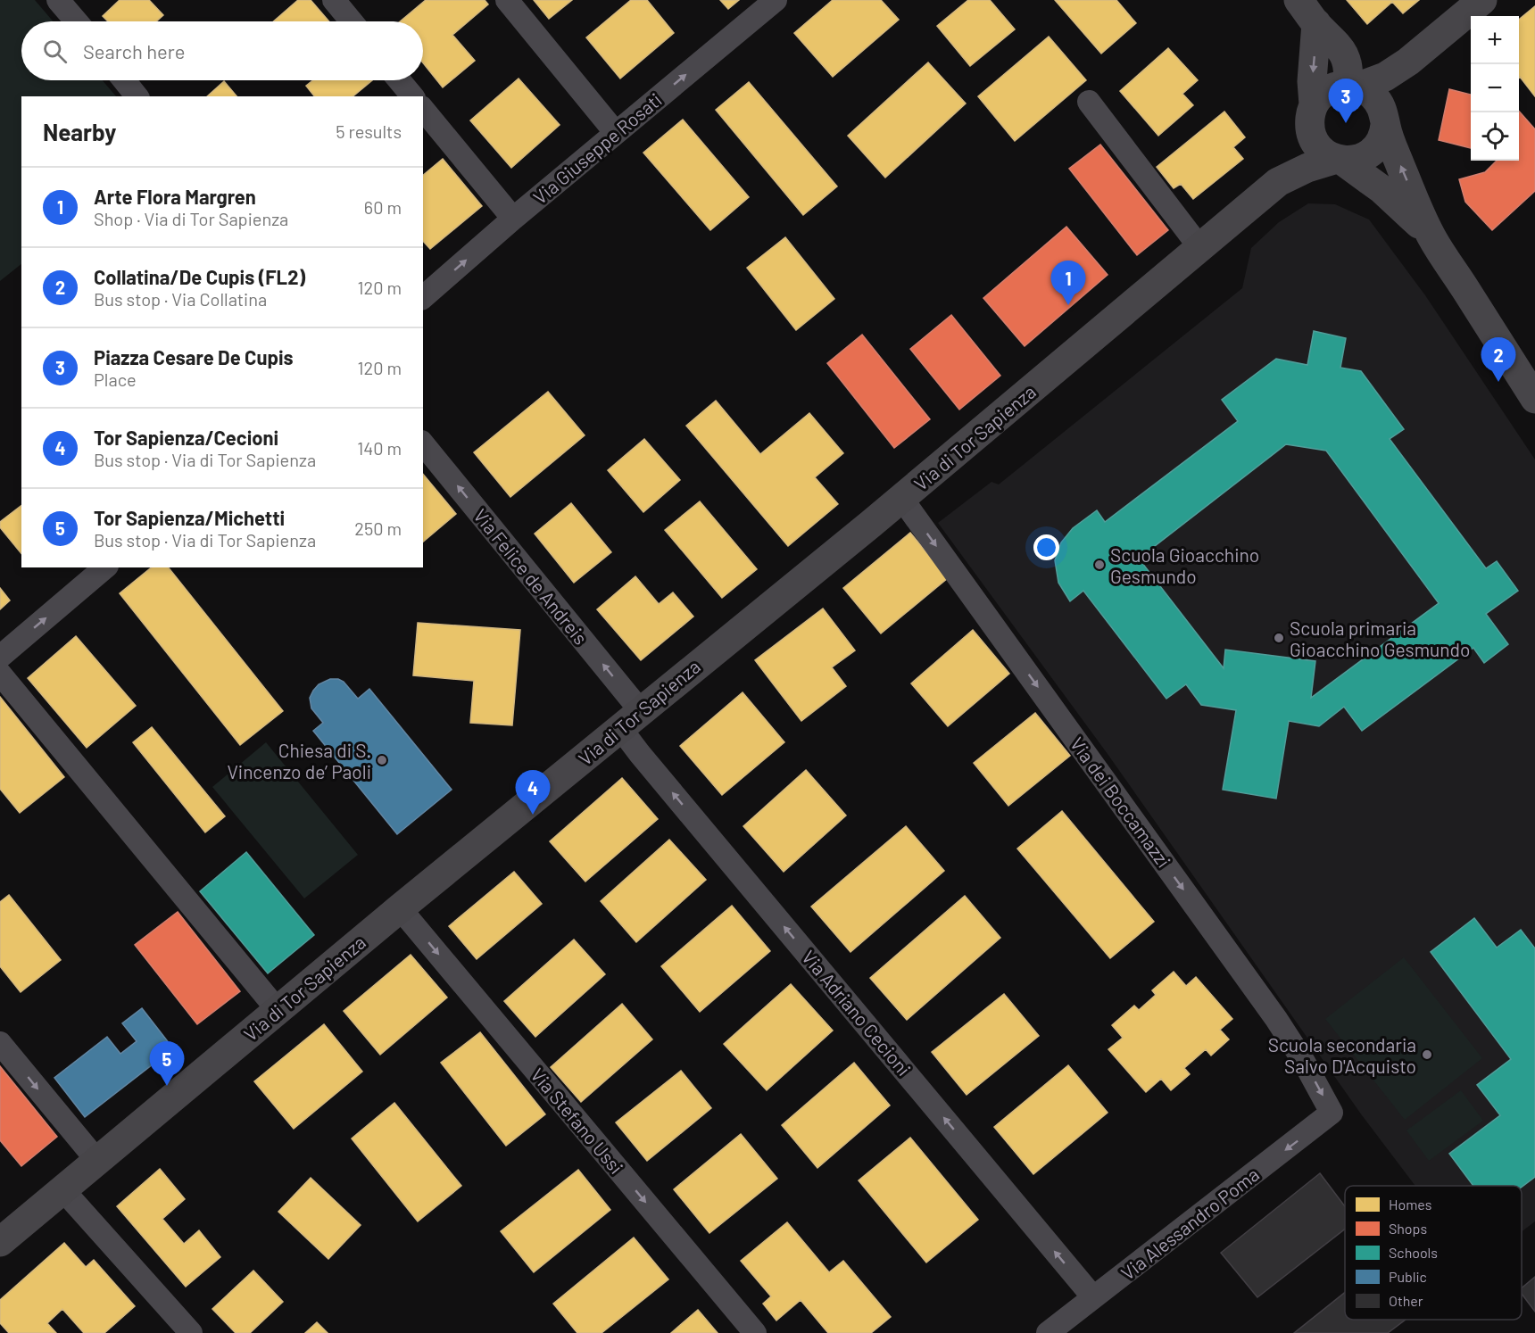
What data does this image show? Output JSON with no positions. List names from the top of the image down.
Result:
{
  "streets": {
    "street": [
      "Via Giuseppe Rosati",
      "Via di Tor Sapienza",
      "Via Felice de Andreis",
      "Via dei Boccamazzi",
      "Via Adriano Cecioni",
      "Via Stefano Ussi",
      "Via Alessandro Poma"
    ]
  },
  "crossings": [
    ["Via di Tor Sapienza", "Via Felice de Andreis"],
    ["Via di Tor Sapienza", "Via dei Boccamazzi"],
    ["Via di Tor Sapienza", "Via Adriano Cecioni"],
    ["Via di Tor Sapienza", "Via Stefano Ussi"],
    ["Via Felice de Andreis", "Via Adriano Cecioni"],
    ["Via dei Boccamazzi", "Via Alessandro Poma"],
    ["Via Adriano Cecioni", "Via Alessandro Poma"]
  ],
  "one_way": [
    "Via Giuseppe Rosati",
    "Via Felice de Andreis",
    "Via dei Boccamazzi",
    "Via Adriano Cecioni",
    "Via Stefano Ussi",
    "Via Alessandro Poma"
  ],
  "places": [
    "Scuola Gioacchino Gesmundo",
    "Scuola primaria Gioacchino Gesmundo",
    "Chiesa di S. Vincenzo de’ Paoli",
    "Scuola secondaria Salvo D'Acquisto"
  ],
  "legend": [
    "Homes",
    "Shops",
    "Schools",
    "Public",
    "Other"
  ],
  "page": {
    "map_buttons": ["+", "−"],
    "search": "Search here",
    "pins": [
      "3",
      "1",
      "2",
      "4",
      "5"
    ],
    "heading": ["Nearby", "5 results"],
    "list": [
      {
        "mark": "1",
        "name": "Arte Flora Margren",
        "note": "Shop · Via di Tor Sapienza",
        "value": "60 m"
      },
      {
        "mark": "2",
        "name": "Collatina/De Cupis (FL2)",
        "note": "Bus stop · Via Collatina",
        "value": "120 m"
      },
      {
        "mark": "3",
        "name": "Piazza Cesare De Cupis",
        "note": "Place",
        "value": "120 m"
      },
      {
        "mark": "4",
        "name": "Tor Sapienza/Cecioni",
        "note": "Bus stop · Via di Tor Sapienza",
        "value": "140 m"
      },
      {
        "mark": "5",
        "name": "Tor Sapienza/Michetti",
        "note": "Bus stop · Via di Tor Sapienza",
        "value": "250 m"
      }
    ]
  }
}
